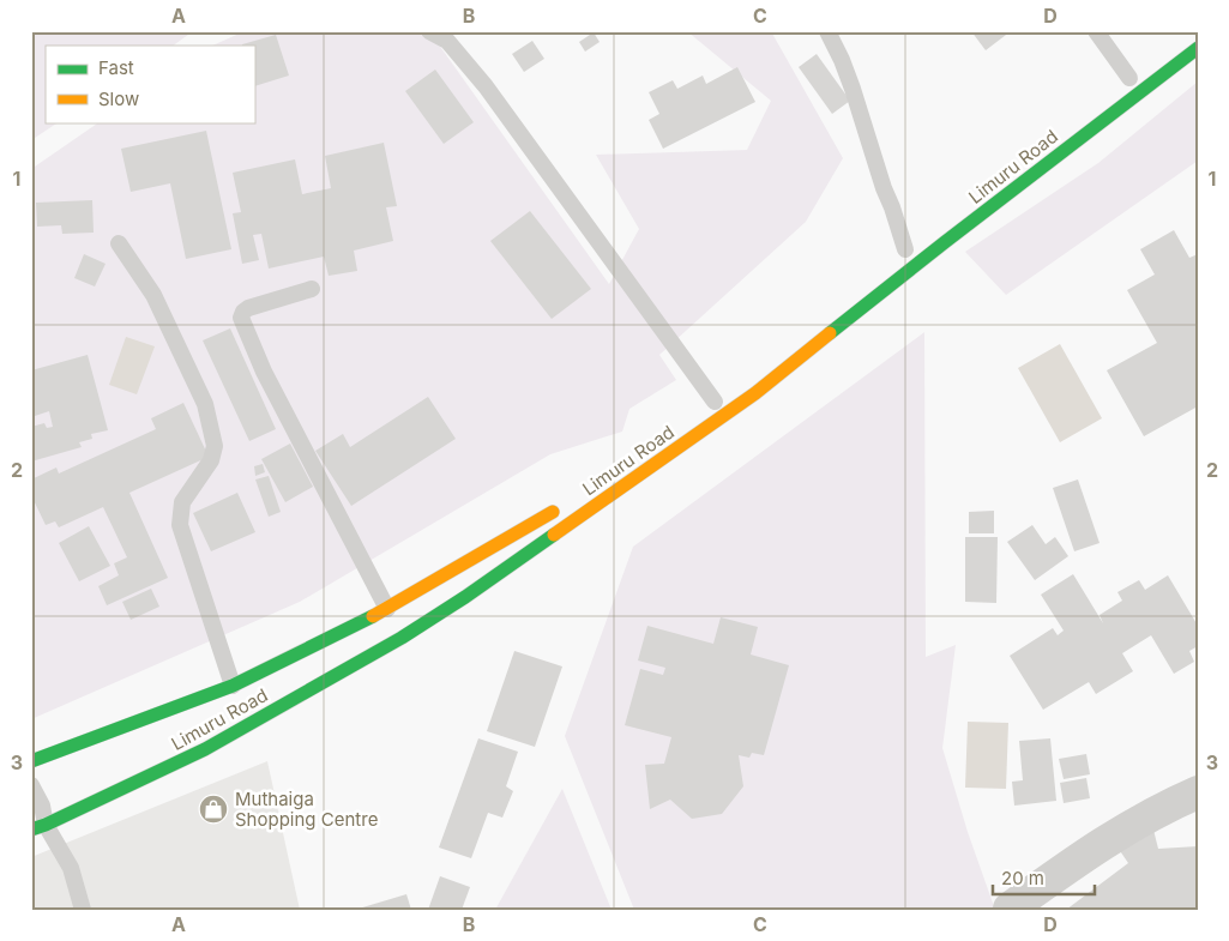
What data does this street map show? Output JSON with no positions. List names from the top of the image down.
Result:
{
  "streets": {
    "main road": ["Limuru Road"]
  },
  "places": {
    "shop": ["Muthaiga Shopping Centre"]
  },
  "legend": ["Fast", "Slow"],
  "scale_bar": "20 m",
  "grid": {
    "columns": [
      "A",
      "B",
      "C",
      "D"
    ],
    "rows": ["1", "2", "3"]
  }
}
